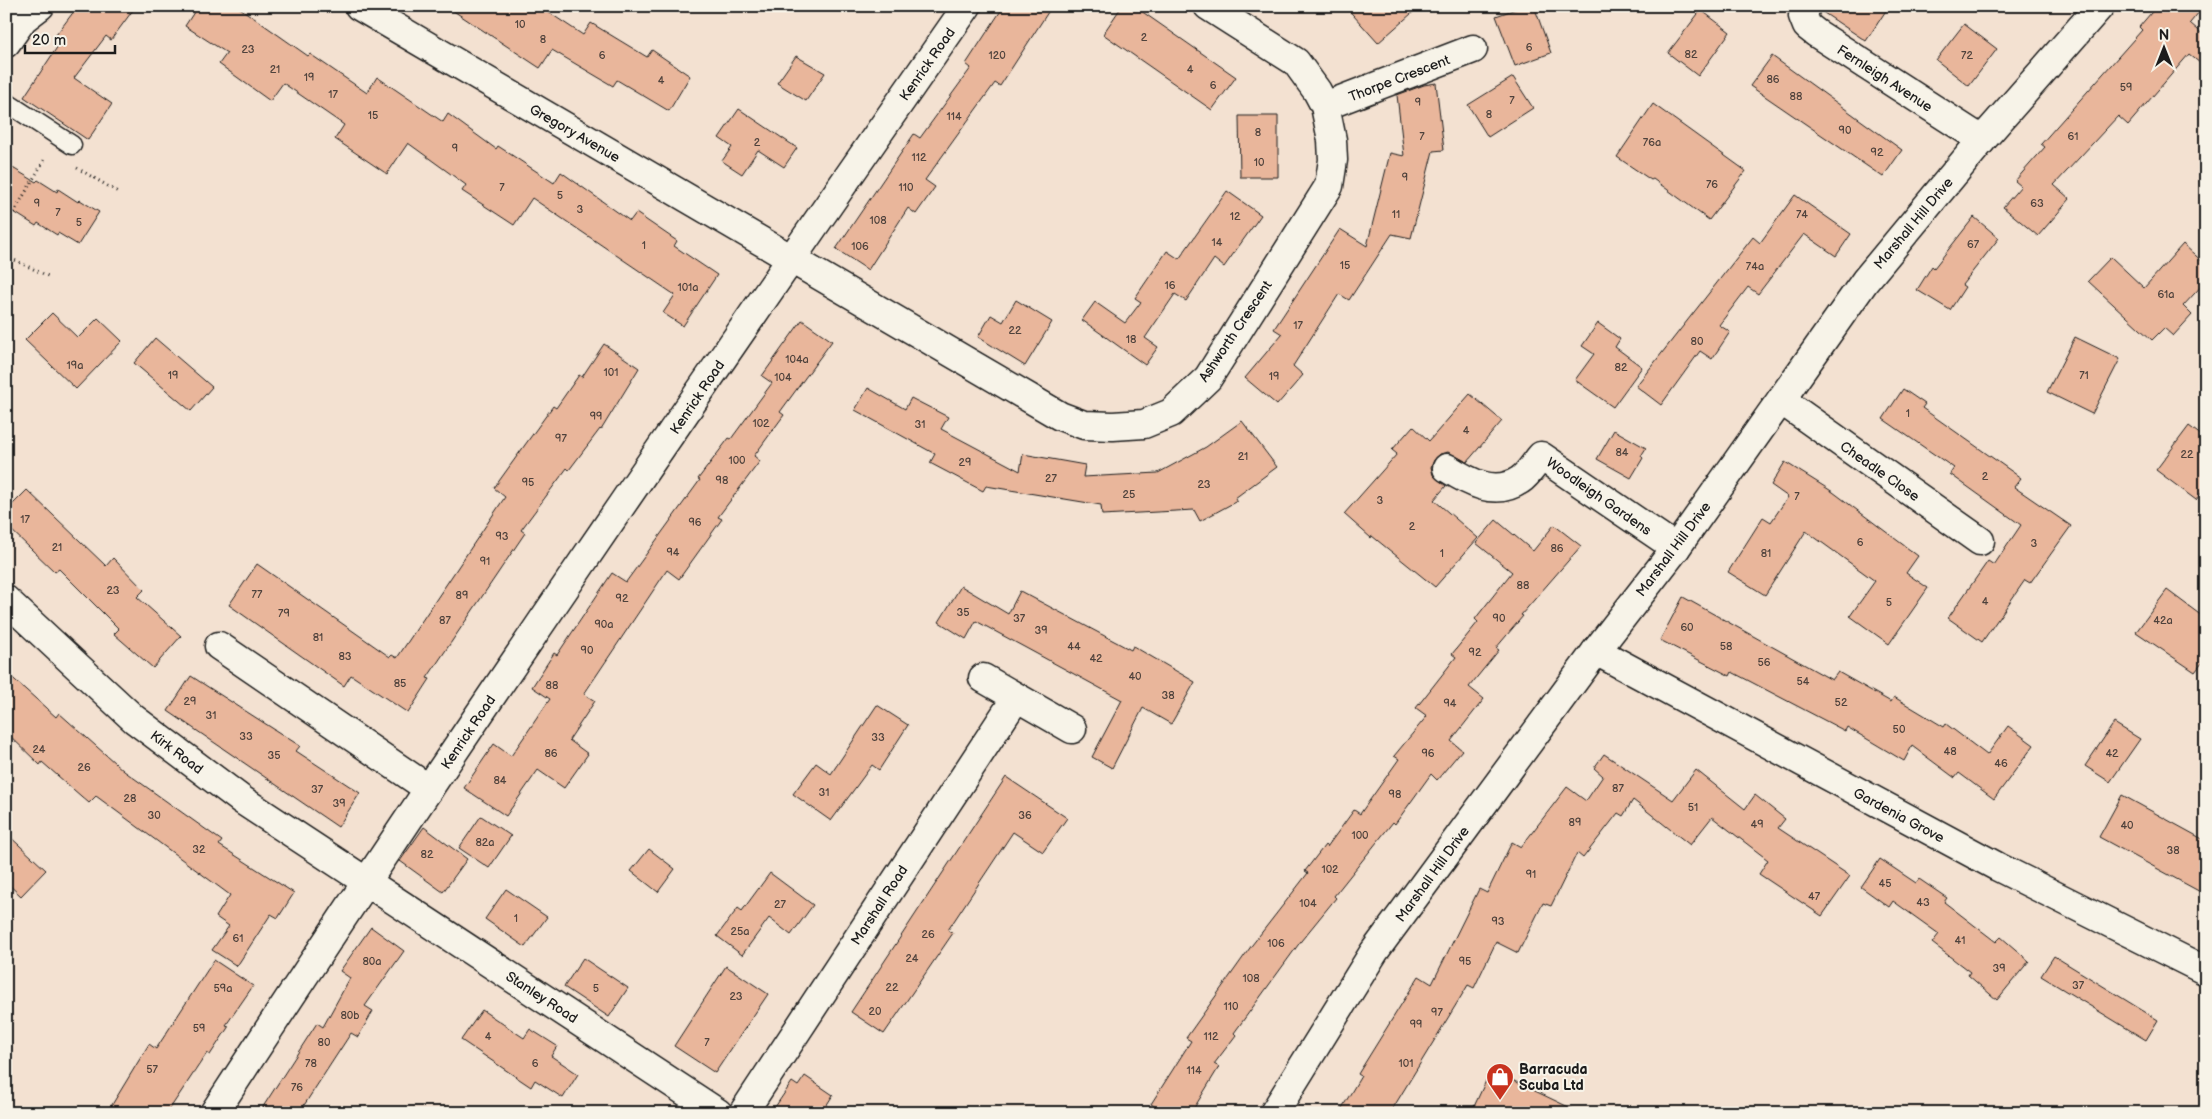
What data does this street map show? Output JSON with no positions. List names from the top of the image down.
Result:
{
  "streets": {
    "street": [
      "Kenrick Road",
      "Thorpe Crescent",
      "Fernleigh Avenue",
      "Gregory Avenue",
      "Marshall Hill Drive",
      "Ashworth Crescent",
      "Cheadle Close",
      "Woodleigh Gardens",
      "Kirk Road",
      "Gardenia Grove",
      "Marshall Road",
      "Stanley Road"
    ]
  },
  "crossings": [
    ["Kenrick Road", "Gregory Avenue"],
    ["Kenrick Road", "Ashworth Crescent"],
    ["Kenrick Road", "Kirk Road"],
    ["Kenrick Road", "Stanley Road"],
    ["Thorpe Crescent", "Ashworth Crescent"],
    ["Fernleigh Avenue", "Marshall Hill Drive"],
    ["Gregory Avenue", "Ashworth Crescent"],
    ["Marshall Hill Drive", "Cheadle Close"],
    ["Marshall Hill Drive", "Woodleigh Gardens"],
    ["Marshall Hill Drive", "Gardenia Grove"],
    ["Kirk Road", "Stanley Road"]
  ],
  "places": {
    "shop": ["Barracuda Scuba Ltd"]
  },
  "house_numbers": [
    "10",
    "2",
    "8",
    "6",
    "23",
    "82",
    "6",
    "120",
    "72",
    "21",
    "4",
    "19",
    "86",
    "4",
    "6",
    "59",
    "17",
    "88",
    "7",
    "9",
    "8",
    "15",
    "114",
    "90",
    "8",
    "7",
    "61",
    "2",
    "76a",
    "9",
    "92",
    "112",
    "10",
    "9",
    "76",
    "7",
    "110",
    "5",
    "9",
    "63",
    "3",
    "7",
    "11",
    "74",
    "12",
    "108",
    "5",
    "14",
    "67",
    "1",
    "106",
    "15",
    "74a",
    "16",
    "101a",
    "61a",
    "17",
    "22",
    "18",
    "80",
    "104a",
    "19a",
    "82",
    "101",
    "19",
    "71",
    "19",
    "104",
    "1",
    "99",
    "102",
    "31",
    "4",
    "97",
    "84",
    "22",
    "21",
    "100",
    "29",
    "2",
    "27",
    "98",
    "95",
    "23",
    "25",
    "7",
    "3",
    "17",
    "96",
    "2",
    "93",
    "6",
    "3",
    "21",
    "86",
    "94",
    "1",
    "81",
    "91",
    "88",
    "23",
    "77",
    "89",
    "92",
    "4",
    "5",
    "35",
    "79",
    "37",
    "90",
    "87",
    "42a",
    "90a",
    "60",
    "39",
    "81",
    "44",
    "58",
    "90",
    "92",
    "83",
    "42",
    "56",
    "40",
    "54",
    "85",
    "88",
    "38",
    "29",
    "52",
    "94",
    "31",
    "50",
    "33",
    "33",
    "24",
    "48",
    "86",
    "96",
    "42",
    "35",
    "46",
    "26",
    "84",
    "87",
    "37",
    "31",
    "98",
    "28",
    "39",
    "51",
    "30",
    "36",
    "89",
    "49",
    "40",
    "100",
    "82a",
    "32",
    "38",
    "82",
    "102",
    "91",
    "45",
    "47",
    "43",
    "104",
    "27",
    "1",
    "93",
    "25a",
    "26",
    "61",
    "41",
    "106",
    "24",
    "80a",
    "95",
    "39",
    "108",
    "37",
    "22",
    "59a",
    "5",
    "23",
    "110",
    "20",
    "97",
    "80b",
    "99",
    "59",
    "4",
    "112",
    "80",
    "7",
    "78",
    "6",
    "101",
    "57",
    "114",
    "76"
  ],
  "scale_bar": "20 m",
  "north": "top"
}
